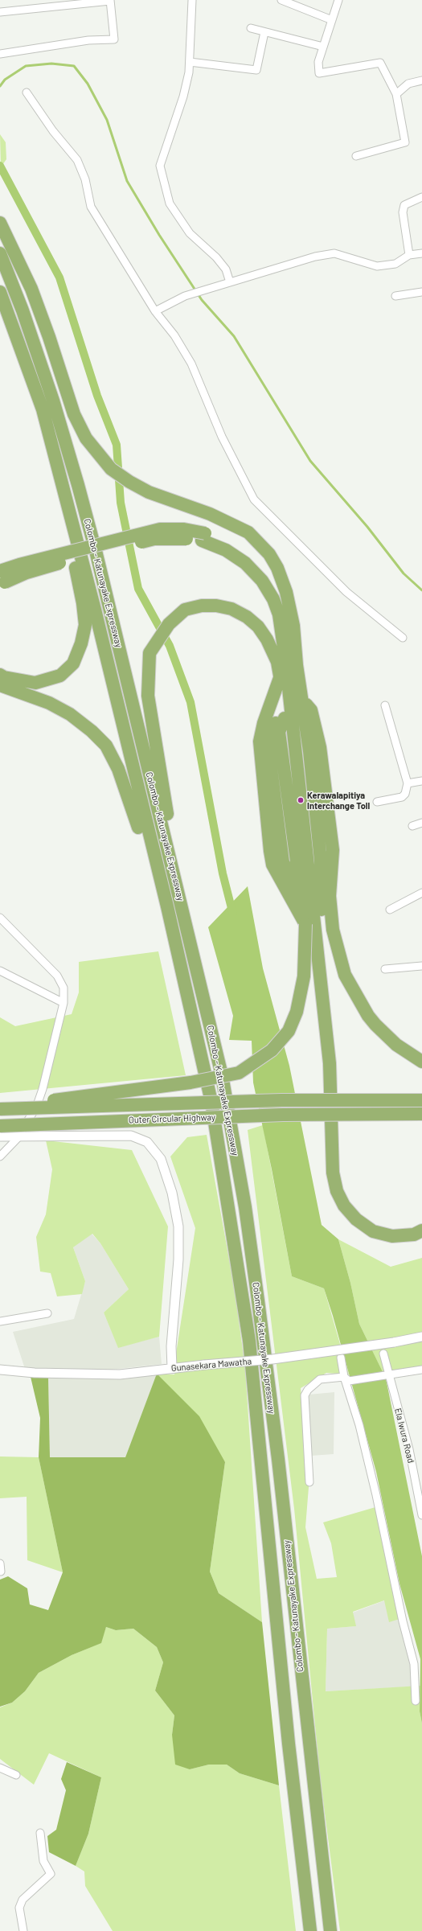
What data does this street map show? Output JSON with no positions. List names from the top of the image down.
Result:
{
  "streets": {
    "highway": ["Colombo - Katunayake Expressway", "Outer Circular Highway"],
    "street": ["Gunasekara Mawatha", "Ela Iwura Road"]
  },
  "places": ["Kerawalapitiya Interchange Toll"]
}
